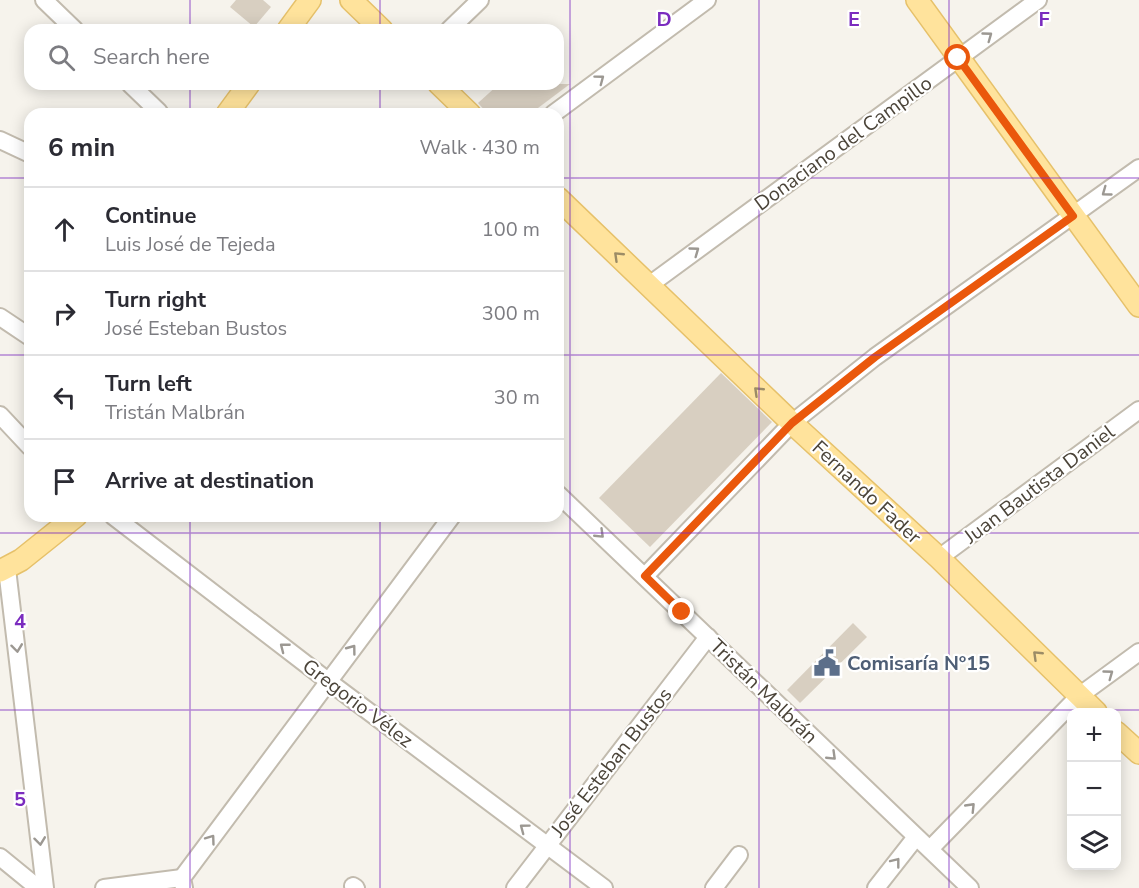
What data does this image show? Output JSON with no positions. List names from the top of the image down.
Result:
{
  "streets": {
    "main road": ["Fernando Fader"],
    "street": [
      "Donaciano del Campillo",
      "Juan Bautista Daniel",
      "Tristán Malbrán",
      "Gregorio Vélez",
      "José Esteban Bustos"
    ]
  },
  "crossings": [
    ["Donaciano del Campillo", "Fernando Fader"],
    ["Juan Bautista Daniel", "Fernando Fader"],
    ["Tristán Malbrán", "José Esteban Bustos"],
    ["Gregorio Vélez", "José Esteban Bustos"]
  ],
  "one_way": [
    "Donaciano del Campillo",
    "Fernando Fader",
    "Tristán Malbrán",
    "Gregorio Vélez"
  ],
  "places": {
    "public building": ["Comisaría Nº15"]
  },
  "page": {
    "search": "Search here",
    "heading": ["6 min", "Walk · 430 m"],
    "list": [
      ["Continue", "Luis José de Tejeda", "100 m"],
      ["Turn right", "José Esteban Bustos", "300 m"],
      ["Turn left", "Tristán Malbrán", "30 m"],
      "Arrive at destination"
    ],
    "map_buttons": ["+", "−"]
  },
  "grid": {
    "columns": ["D", "E", "F"],
    "rows": ["4", "5"]
  }
}
